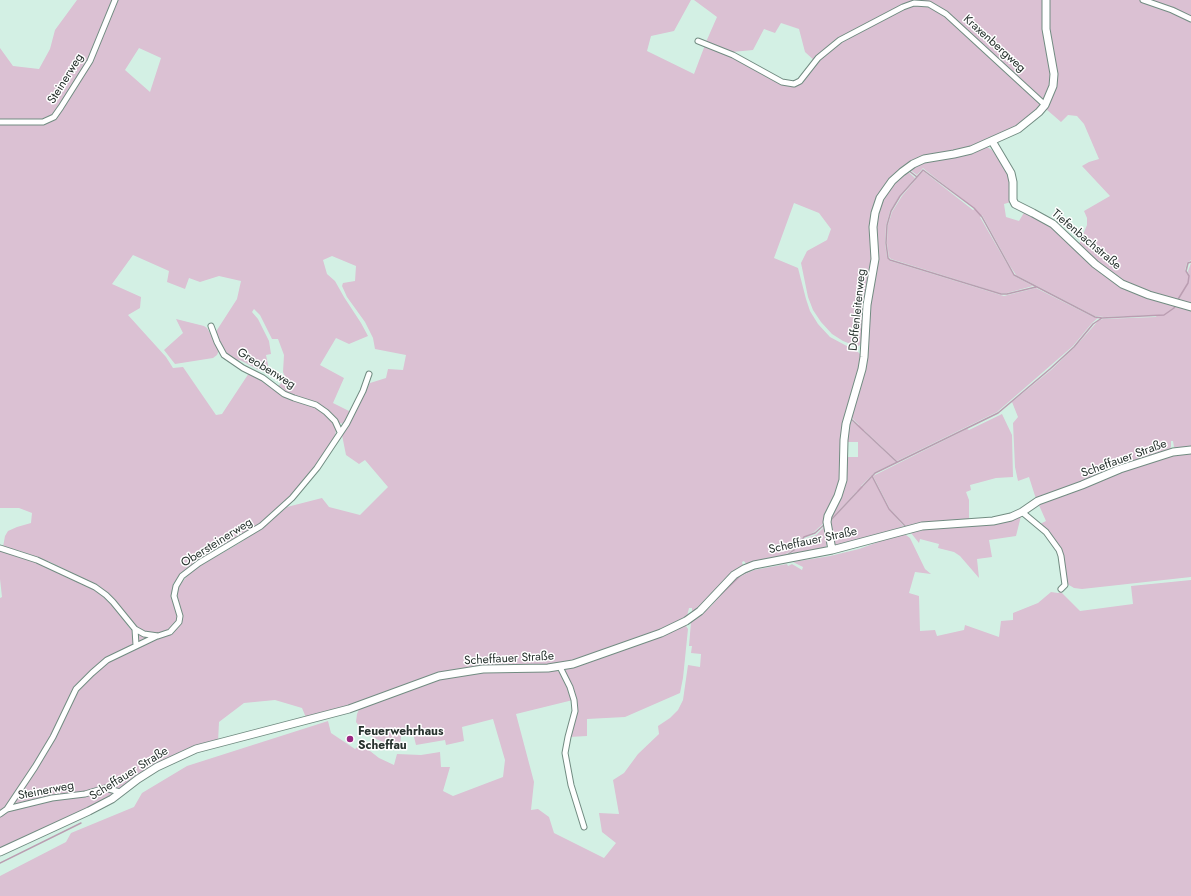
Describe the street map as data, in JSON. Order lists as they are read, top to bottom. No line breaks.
{"streets":{"street":["Kraxenbergweg","Steinerweg","Tiefenbachstraße","Doffenleitenweg","Greobenweg","Scheffauer Straße","Obersteinerweg"]},"crossings":[["Steinerweg","Scheffauer Straße"],["Tiefenbachstraße","Doffenleitenweg"],["Doffenleitenweg","Scheffauer Straße"],["Greobenweg","Obersteinerweg"]],"places":["Feuerwehrhaus Scheffau"]}
